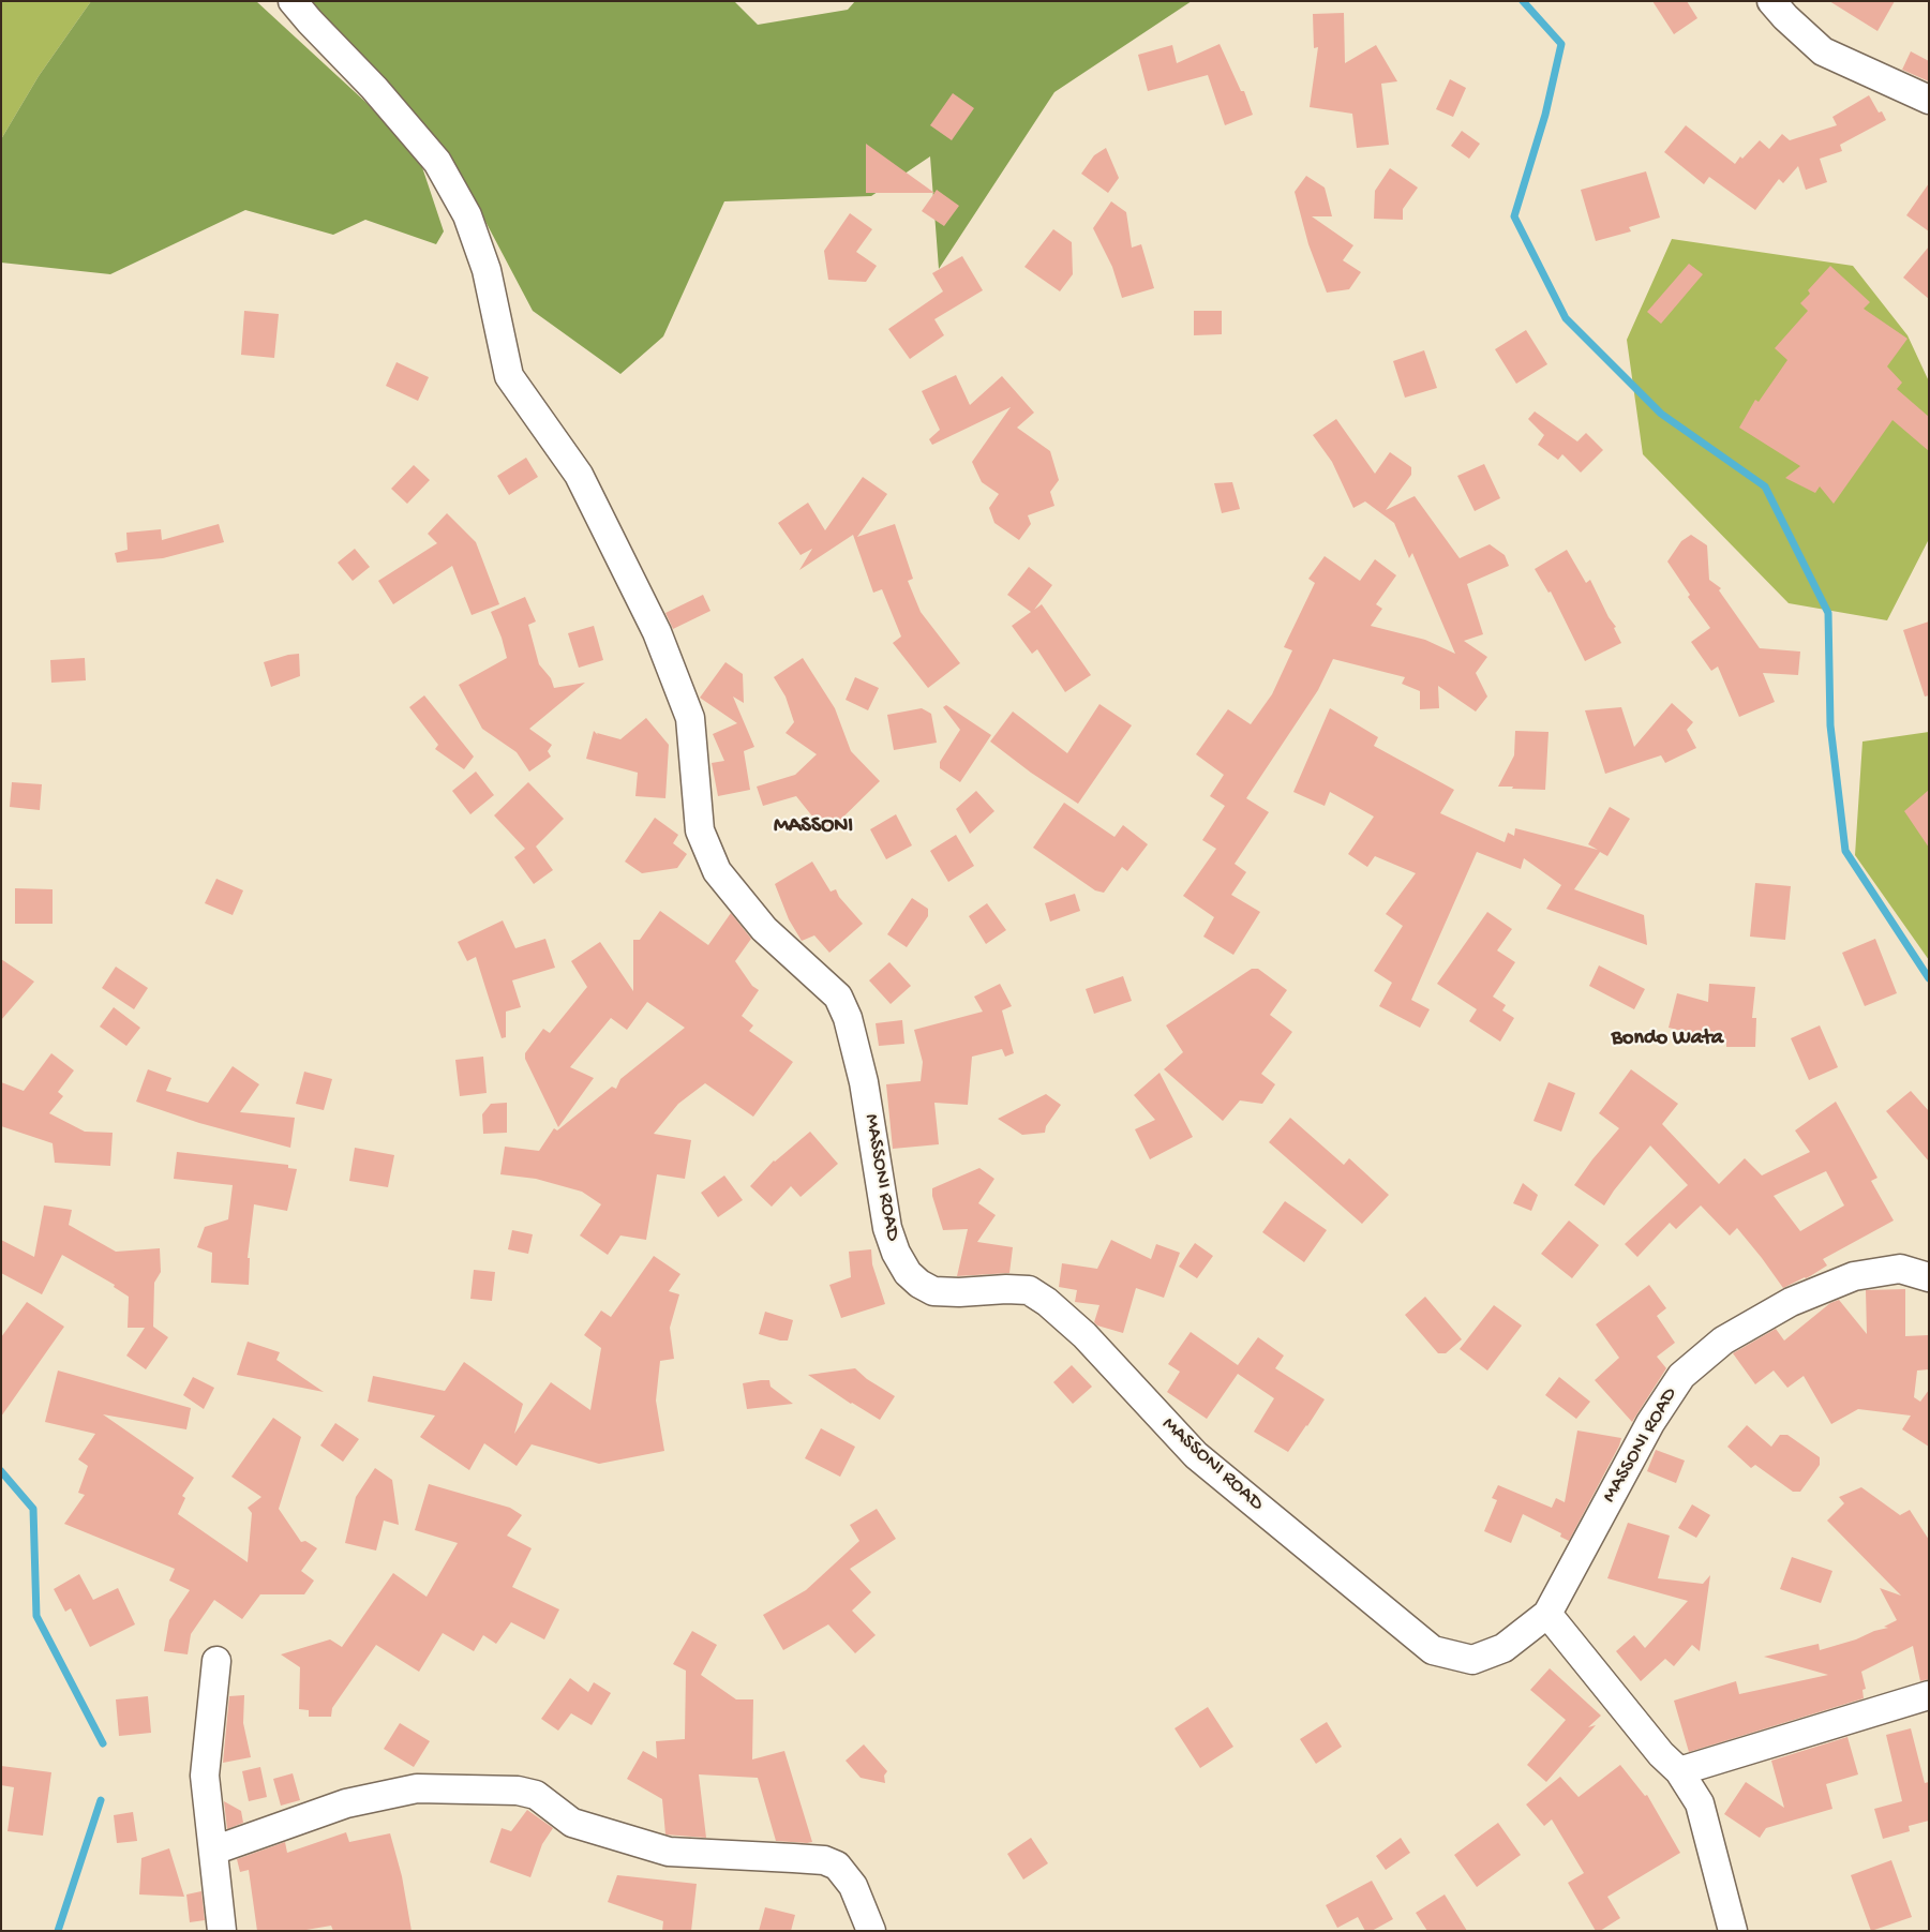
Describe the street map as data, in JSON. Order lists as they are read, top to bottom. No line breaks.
{"streets":{"street":["MASSONI ROAD"]},"districts":["MASSONI","Bondo Wata"]}
